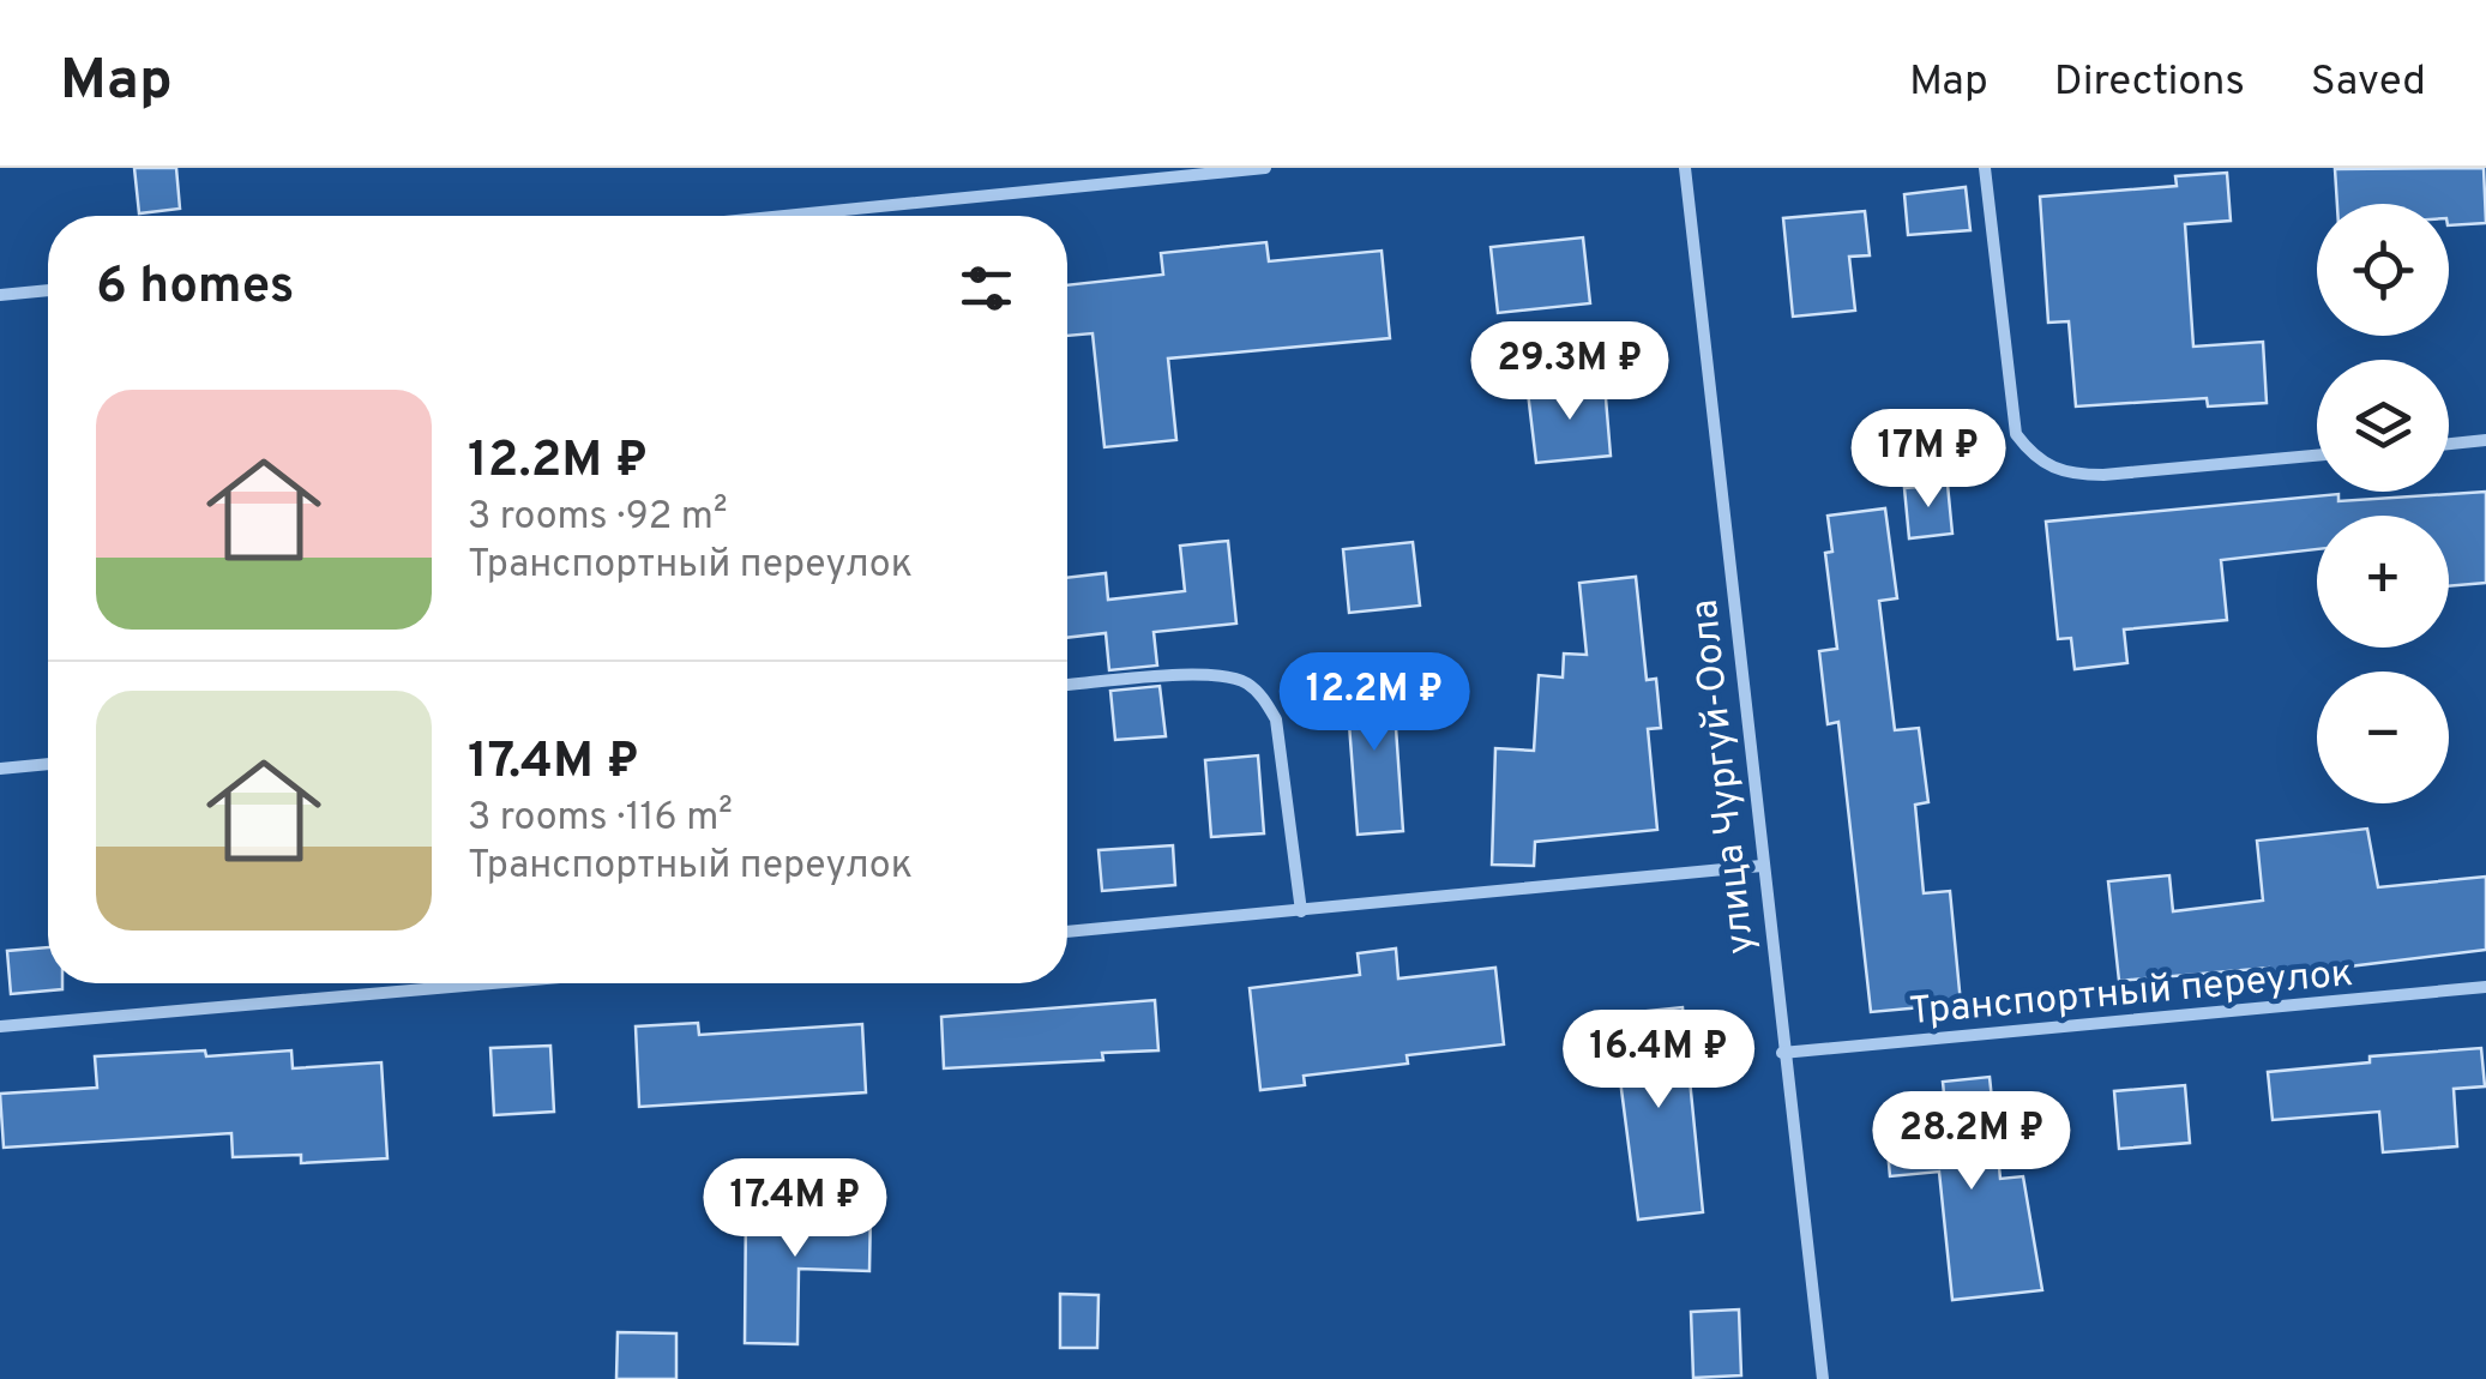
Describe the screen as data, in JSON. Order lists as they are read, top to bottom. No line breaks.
{"streets":{"street":["улица Чургуй-Оола","Транспортный переулок"]},"crossings":[["улица Чургуй-Оола","Транспортный переулок"]],"page":{"header":"Map","nav":["Map","Directions","Saved"],"map_buttons":["+","−"],"heading":"6 homes","price":["29.3M ₽","17M ₽","12.2M ₽","16.4M ₽","28.2M ₽","17.4M ₽"],"list":[{"name":"12.2M ₽","note":"3 rooms · 92 m² · Транспортный переулок"},{"name":"17.4M ₽","note":"3 rooms · 116 m² · Транспортный переулок"}]}}
